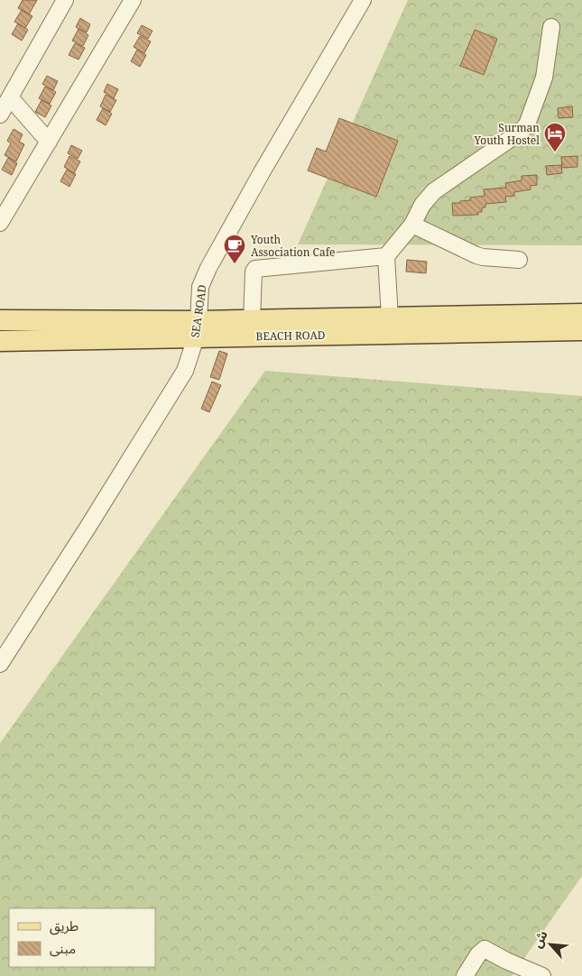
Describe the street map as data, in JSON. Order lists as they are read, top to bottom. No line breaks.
{"streets":{"main road":["BEACH ROAD"],"street":["SEA ROAD"]},"crossings":[["SEA ROAD","BEACH ROAD"]],"places":{"hotel":["Surman Youth Hostel"],"cafe":["Youth Association Cafe"]},"legend":["طريق","مبنى"],"north":"top left"}
